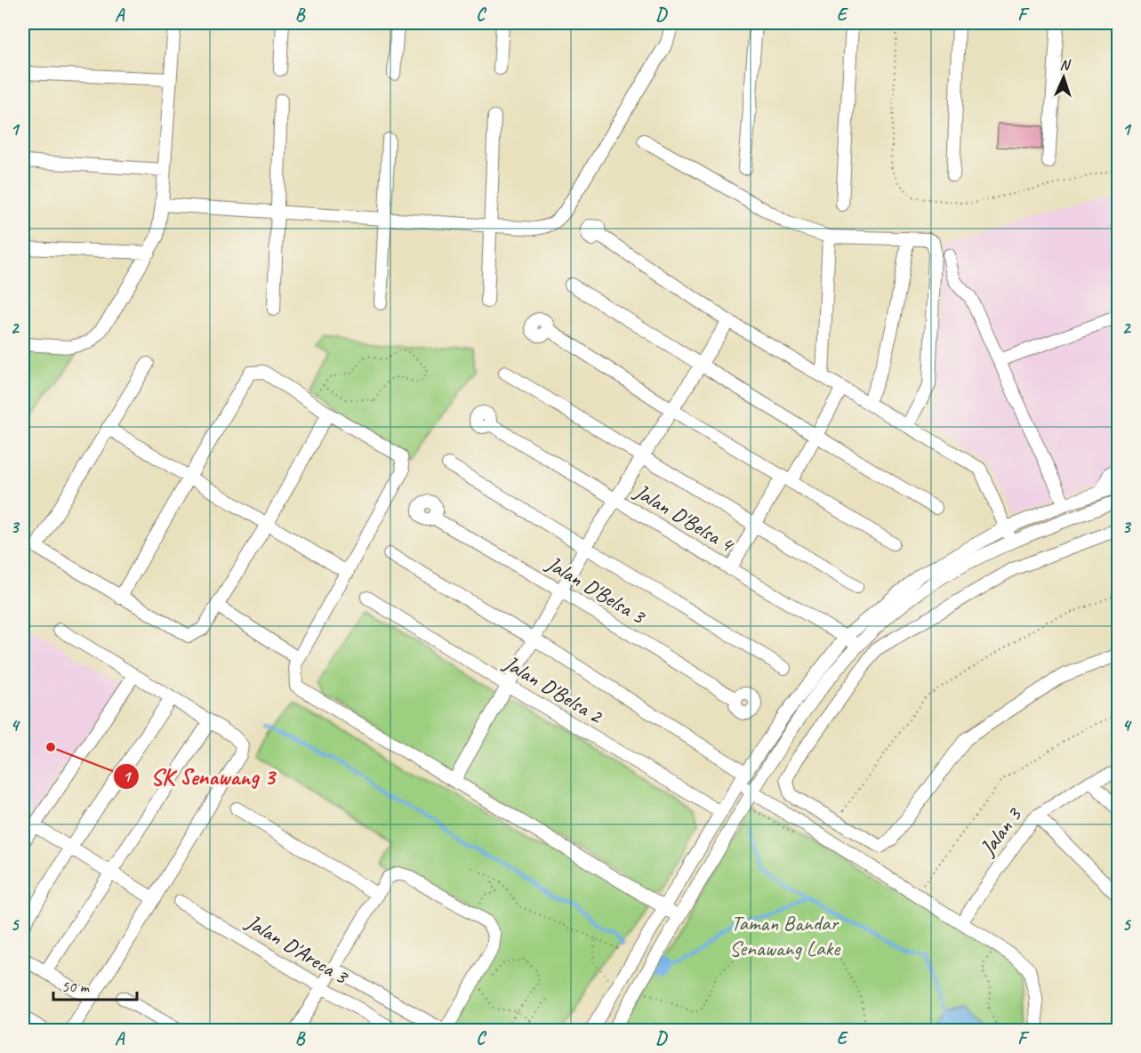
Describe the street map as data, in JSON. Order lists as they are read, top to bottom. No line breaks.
{"streets":{"street":["Jalan D'Belsa 4","Jalan D'Belsa 3","Jalan D'Belsa 2","Jalan 3","Jalan D'Areca 3"]},"parks":["Taman Bandar Senawang Lake"],"places":["SK Senawang 3"],"scale_bar":"50 m","north":"top","grid":{"columns":["A","B","C","D","E","F"],"rows":["1","2","3","4","5"]}}
